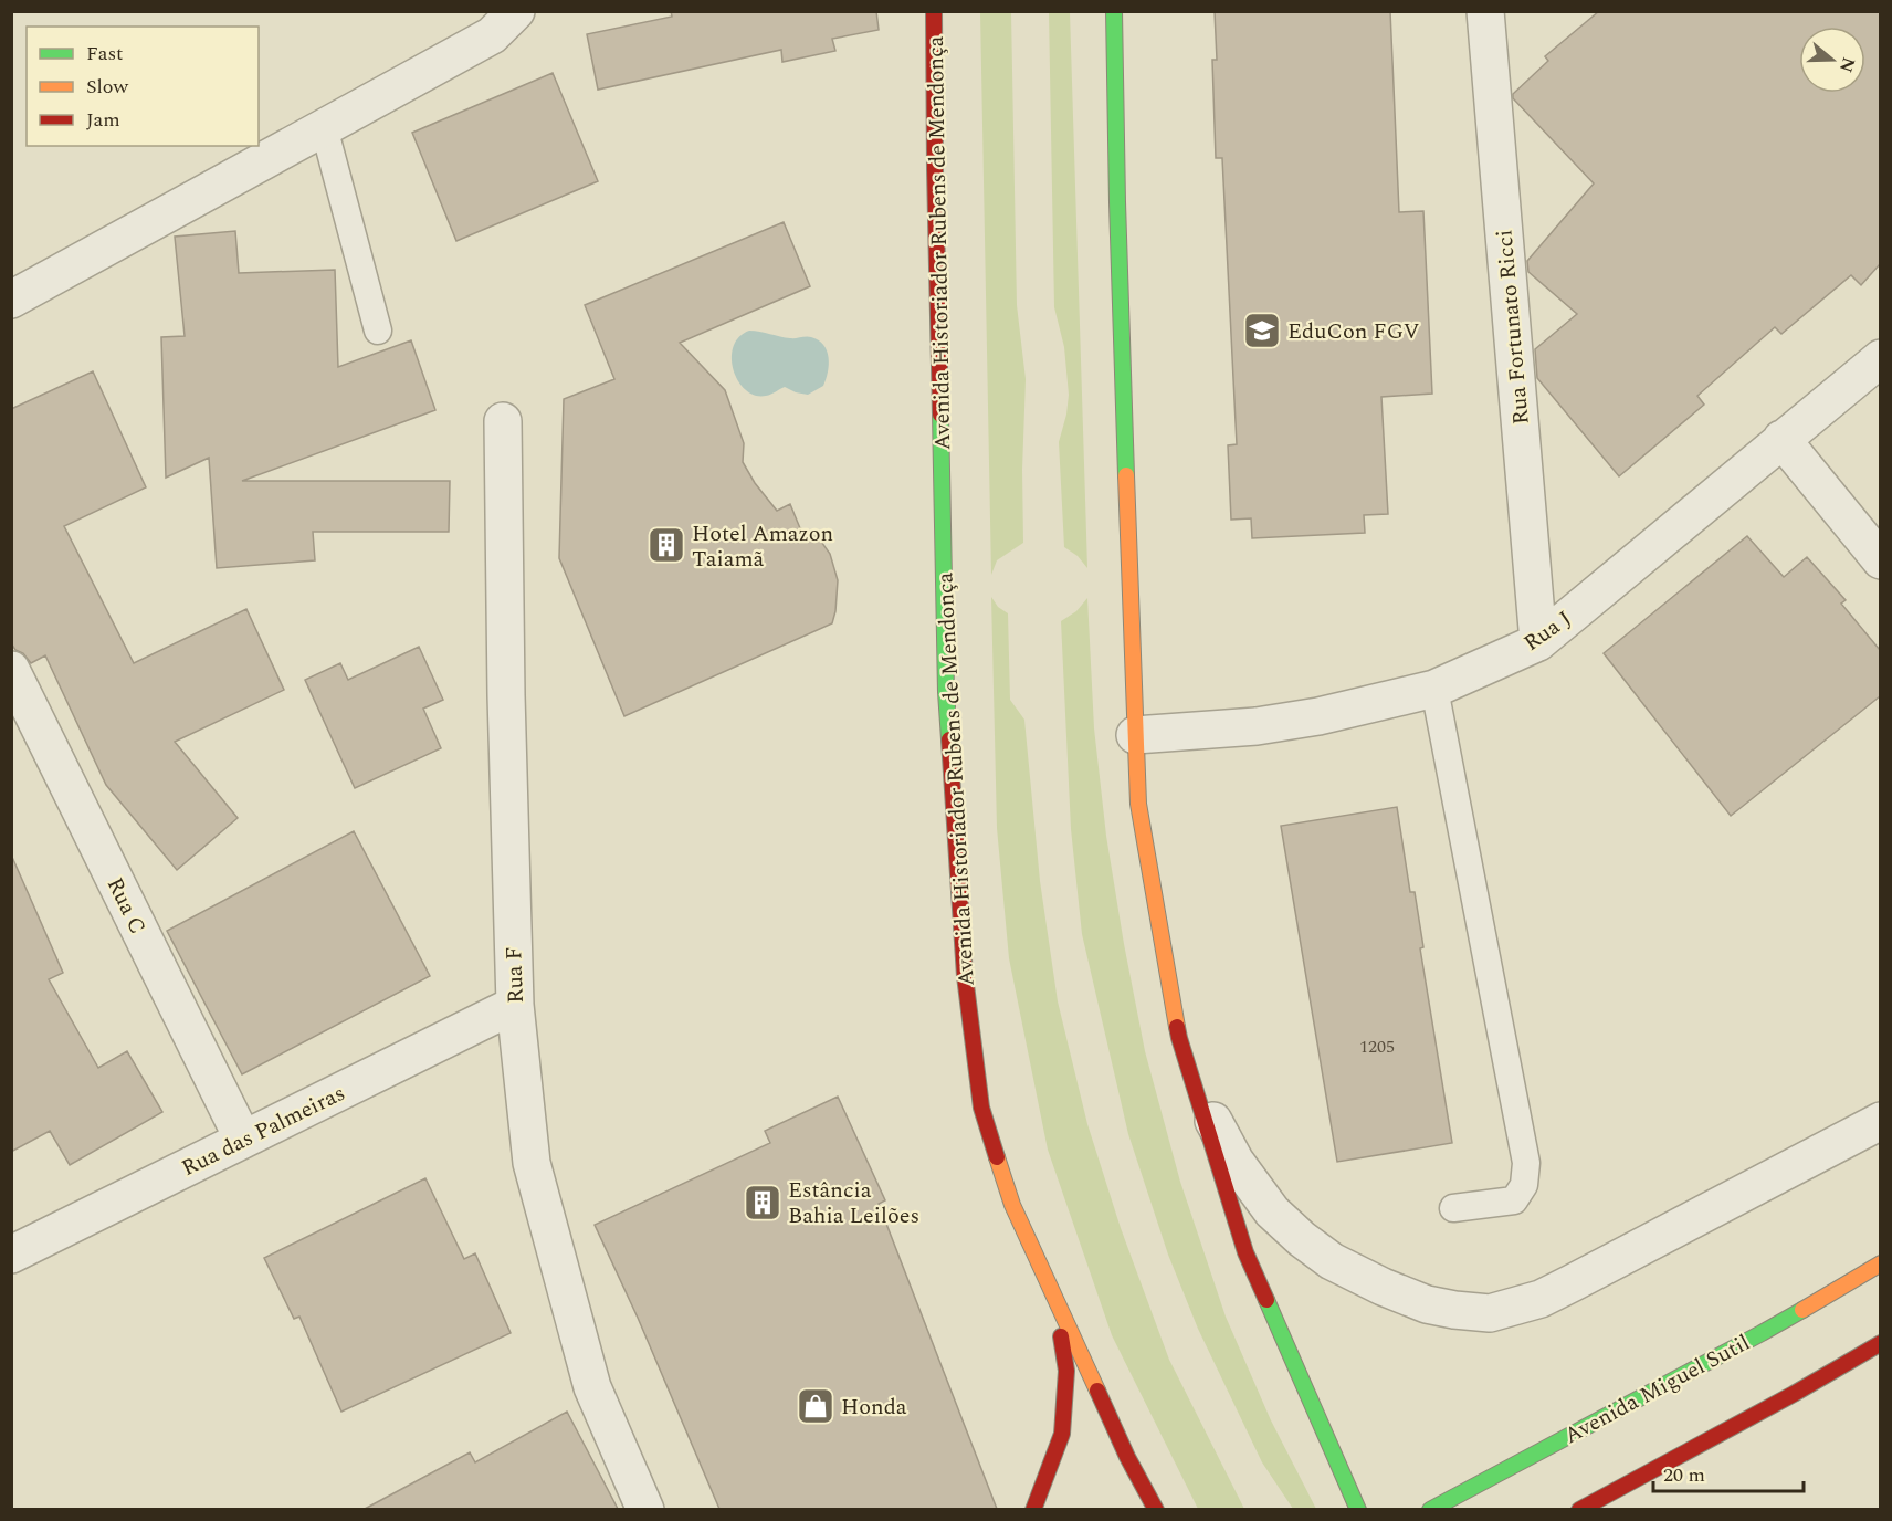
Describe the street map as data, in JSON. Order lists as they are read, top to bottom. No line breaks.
{"streets":{"main road":["Avenida Historiador Rubens de Mendonça","Avenida Miguel Sutil"],"street":["Rua Fortunato Ricci","Rua J","Rua C","Rua F","Rua das Palmeiras"]},"crossings":[["Rua Fortunato Ricci","Rua J"],["Rua C","Rua das Palmeiras"],["Rua F","Rua das Palmeiras"]],"places":{"school or university":["EduCon FGV"],"building":["Hotel Amazon Taiamã","Estância Bahia Leilões"],"shop":["Honda"]},"house_numbers":["1205"],"legend":["Fast","Slow","Jam"],"scale_bar":"20 m","north":"right"}
